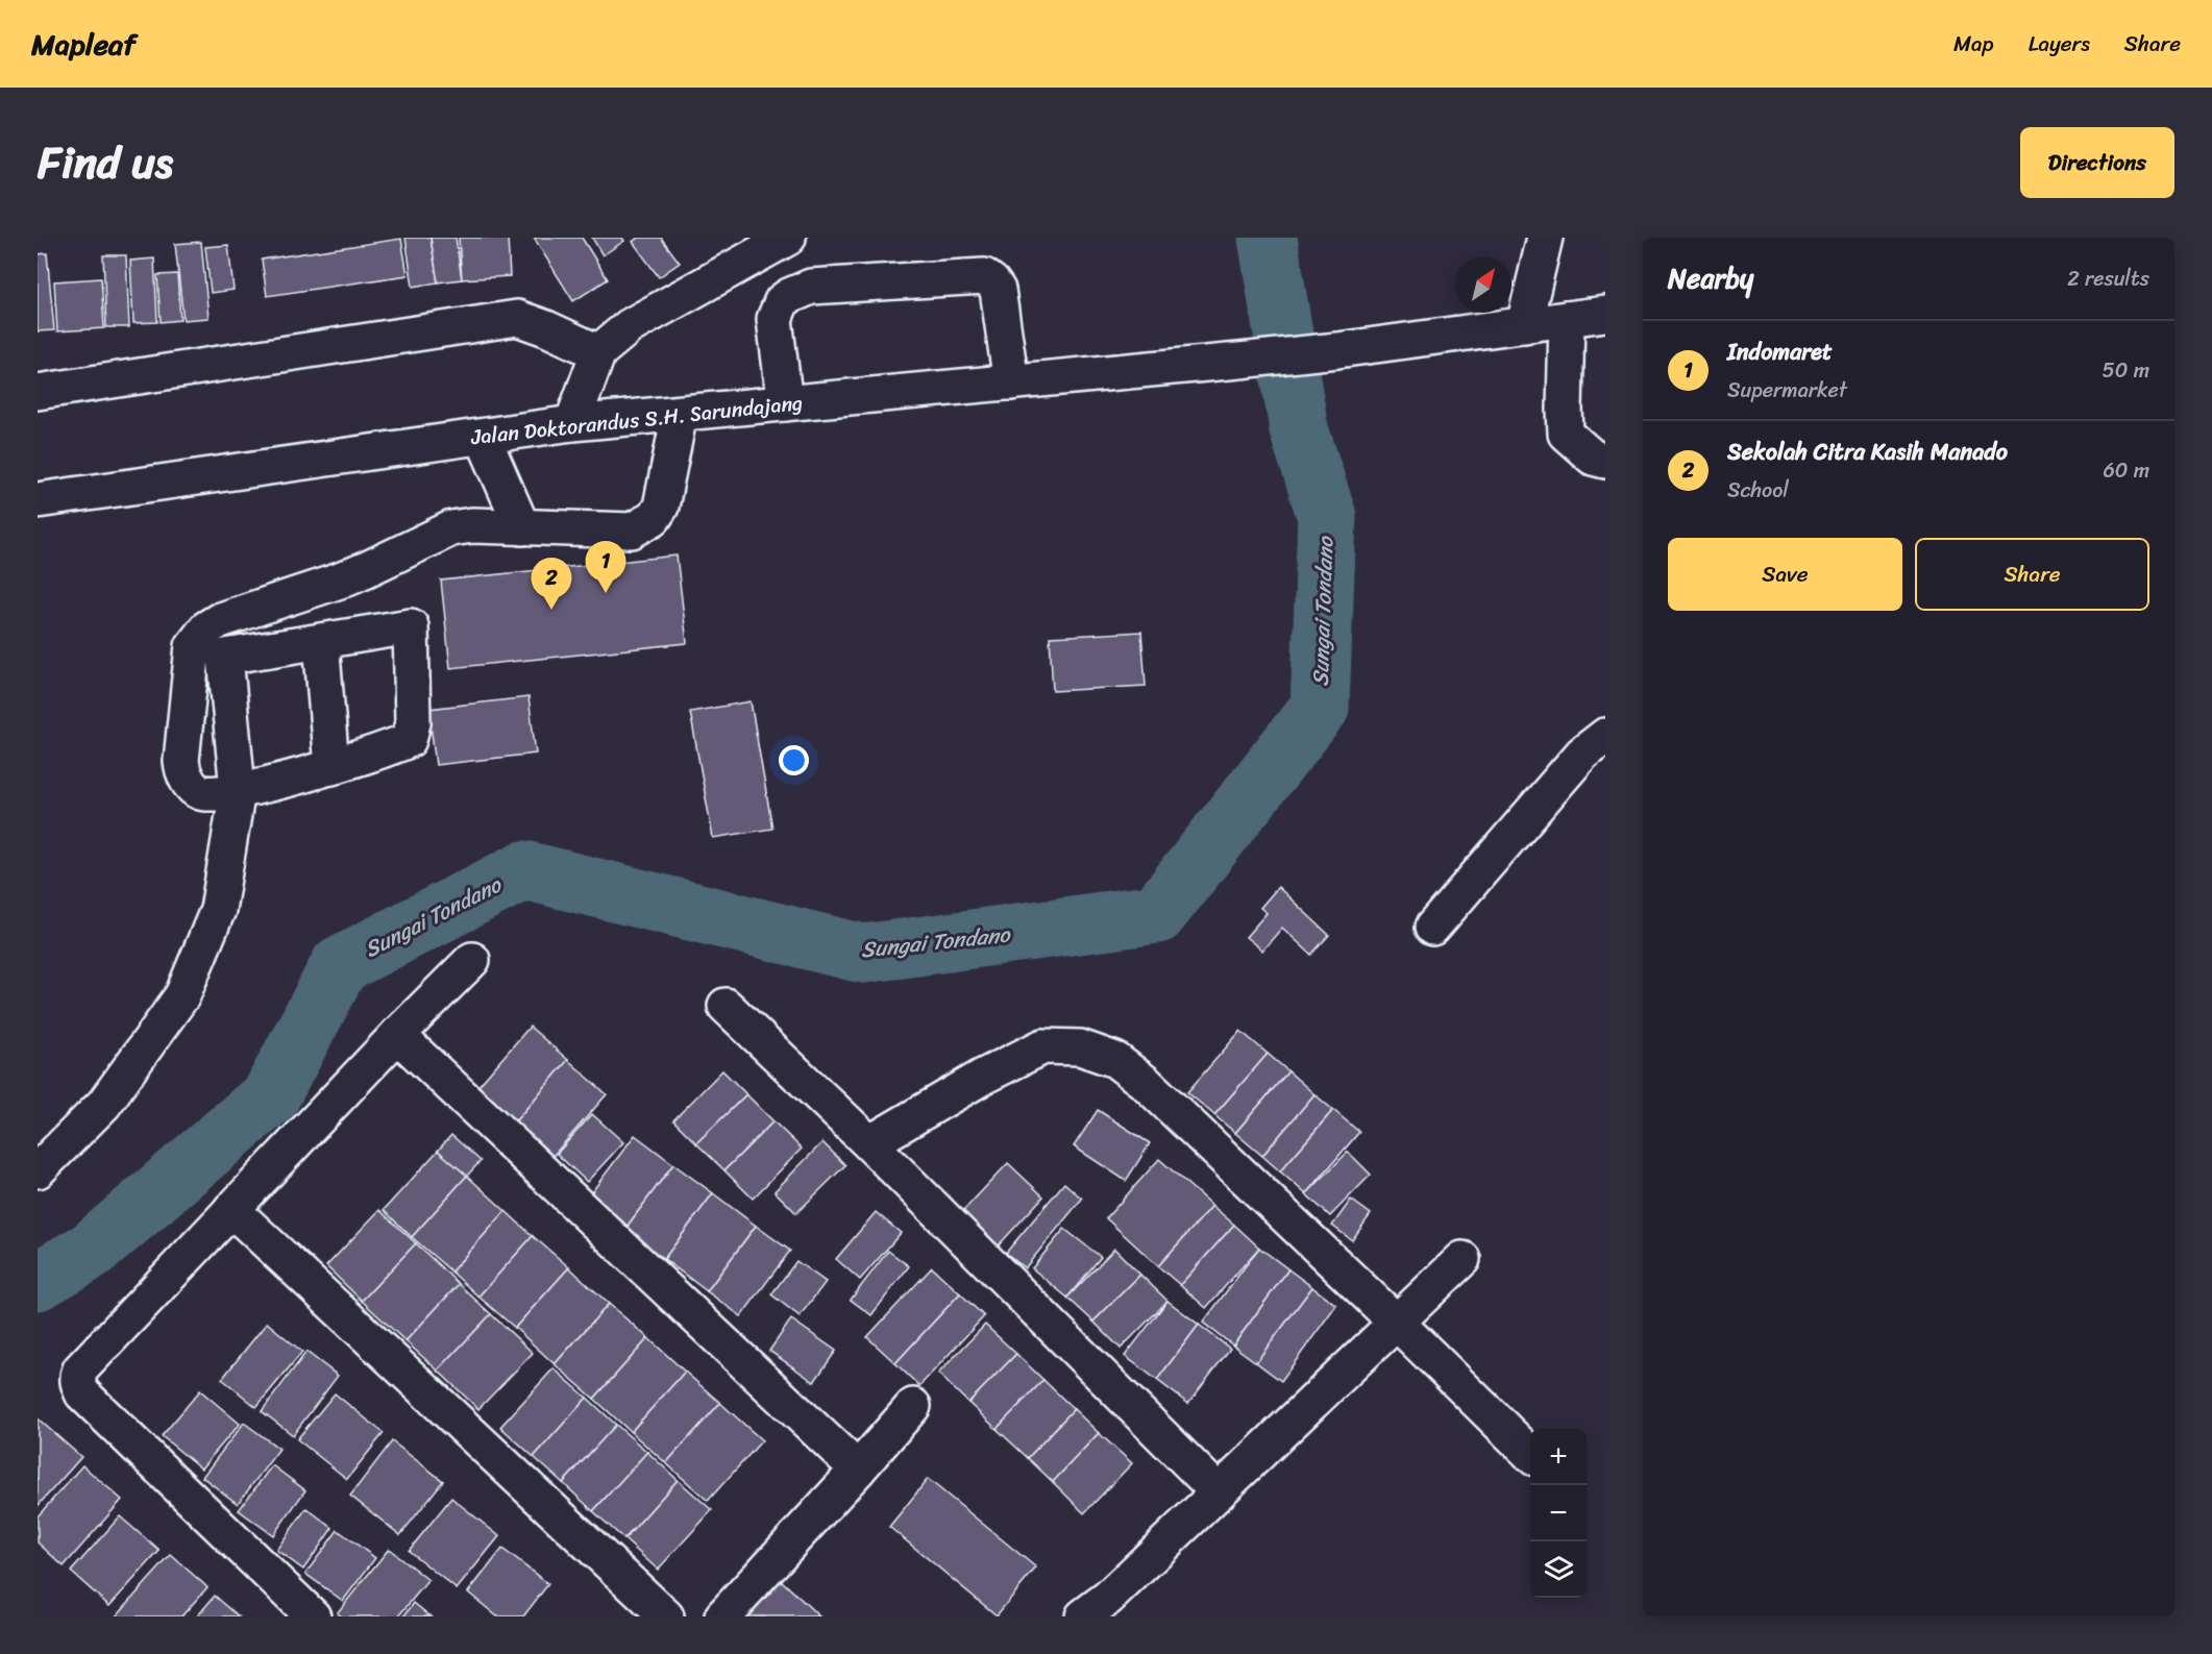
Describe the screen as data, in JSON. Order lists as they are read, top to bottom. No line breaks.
{"streets":{"main road":["Jalan Doktorandus S.H. Sarundajang"]},"water":["Sungai Tondano"],"north":"top right","page":{"header":"Mapleaf","nav":["Map","Layers","Share"],"title":"Find us","buttons":["Directions",["Save","Share"]],"heading":["Nearby","2 results"],"list":[{"mark":"1","name":"Indomaret","note":"Supermarket","value":"50 m"},{"mark":"2","name":"Sekolah Citra Kasih Manado","note":"School","value":"60 m"}],"pins":["1","2"],"map_buttons":["+","−"]}}
